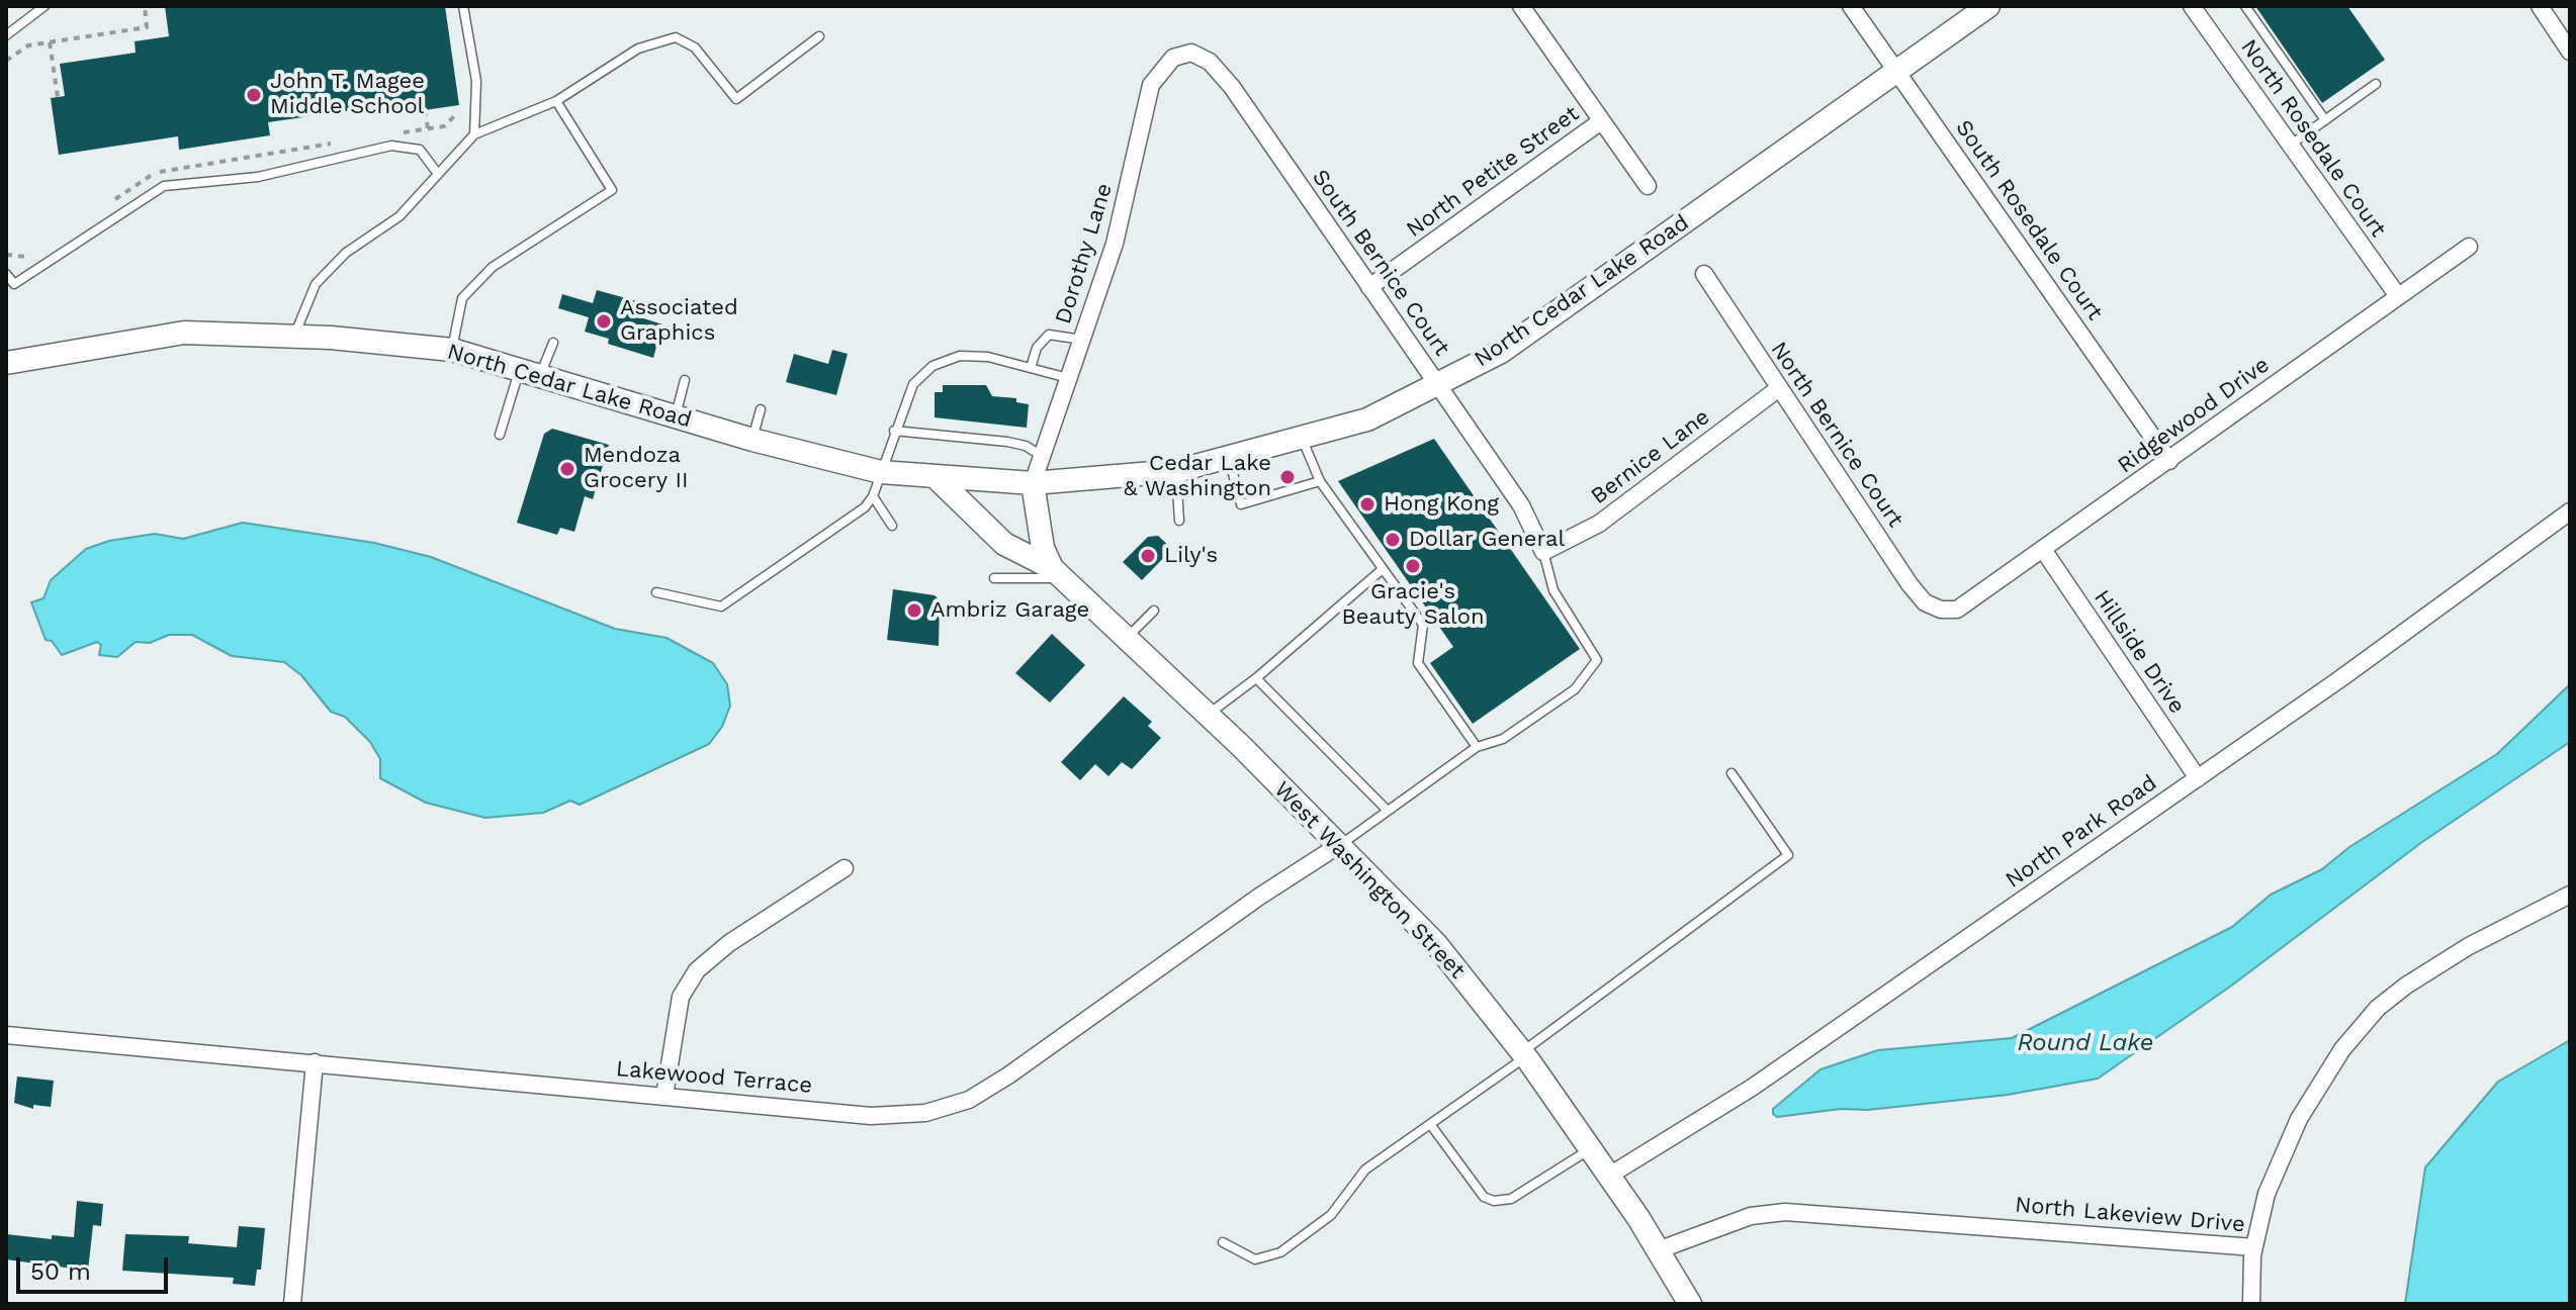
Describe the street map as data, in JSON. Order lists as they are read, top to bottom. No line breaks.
{"streets":{"main road":["North Cedar Lake Road","West Washington Street"],"street":["North Rosedale Court","North Petite Street","South Rosedale Court","Dorothy Lane","South Bernice Court","Ridgewood Drive","North Bernice Court","Bernice Lane","Hillside Drive","North Park Road","Lakewood Terrace","North Lakeview Drive"]},"crossings":[["North Rosedale Court","Ridgewood Drive"],["North Petite Street","South Bernice Court"],["South Rosedale Court","North Cedar Lake Road"],["South Rosedale Court","Ridgewood Drive"],["Dorothy Lane","South Bernice Court"],["Dorothy Lane","North Cedar Lake Road"],["Dorothy Lane","West Washington Street"],["South Bernice Court","North Cedar Lake Road"],["South Bernice Court","Bernice Lane"],["North Cedar Lake Road","West Washington Street"],["Ridgewood Drive","North Bernice Court"],["Ridgewood Drive","Hillside Drive"],["North Bernice Court","Bernice Lane"],["Hillside Drive","North Park Road"],["North Park Road","West Washington Street"],["West Washington Street","Lakewood Terrace"],["West Washington Street","North Lakeview Drive"]],"water":["Round Lake"],"places":["John T. Magee Middle School","Associated Graphics","Mendoza Grocery II","Cedar Lake & Washington","Hong Kong","Dollar General","Lily's","Gracie's Beauty Salon","Ambriz Garage"],"scale_bar":"50 m"}
